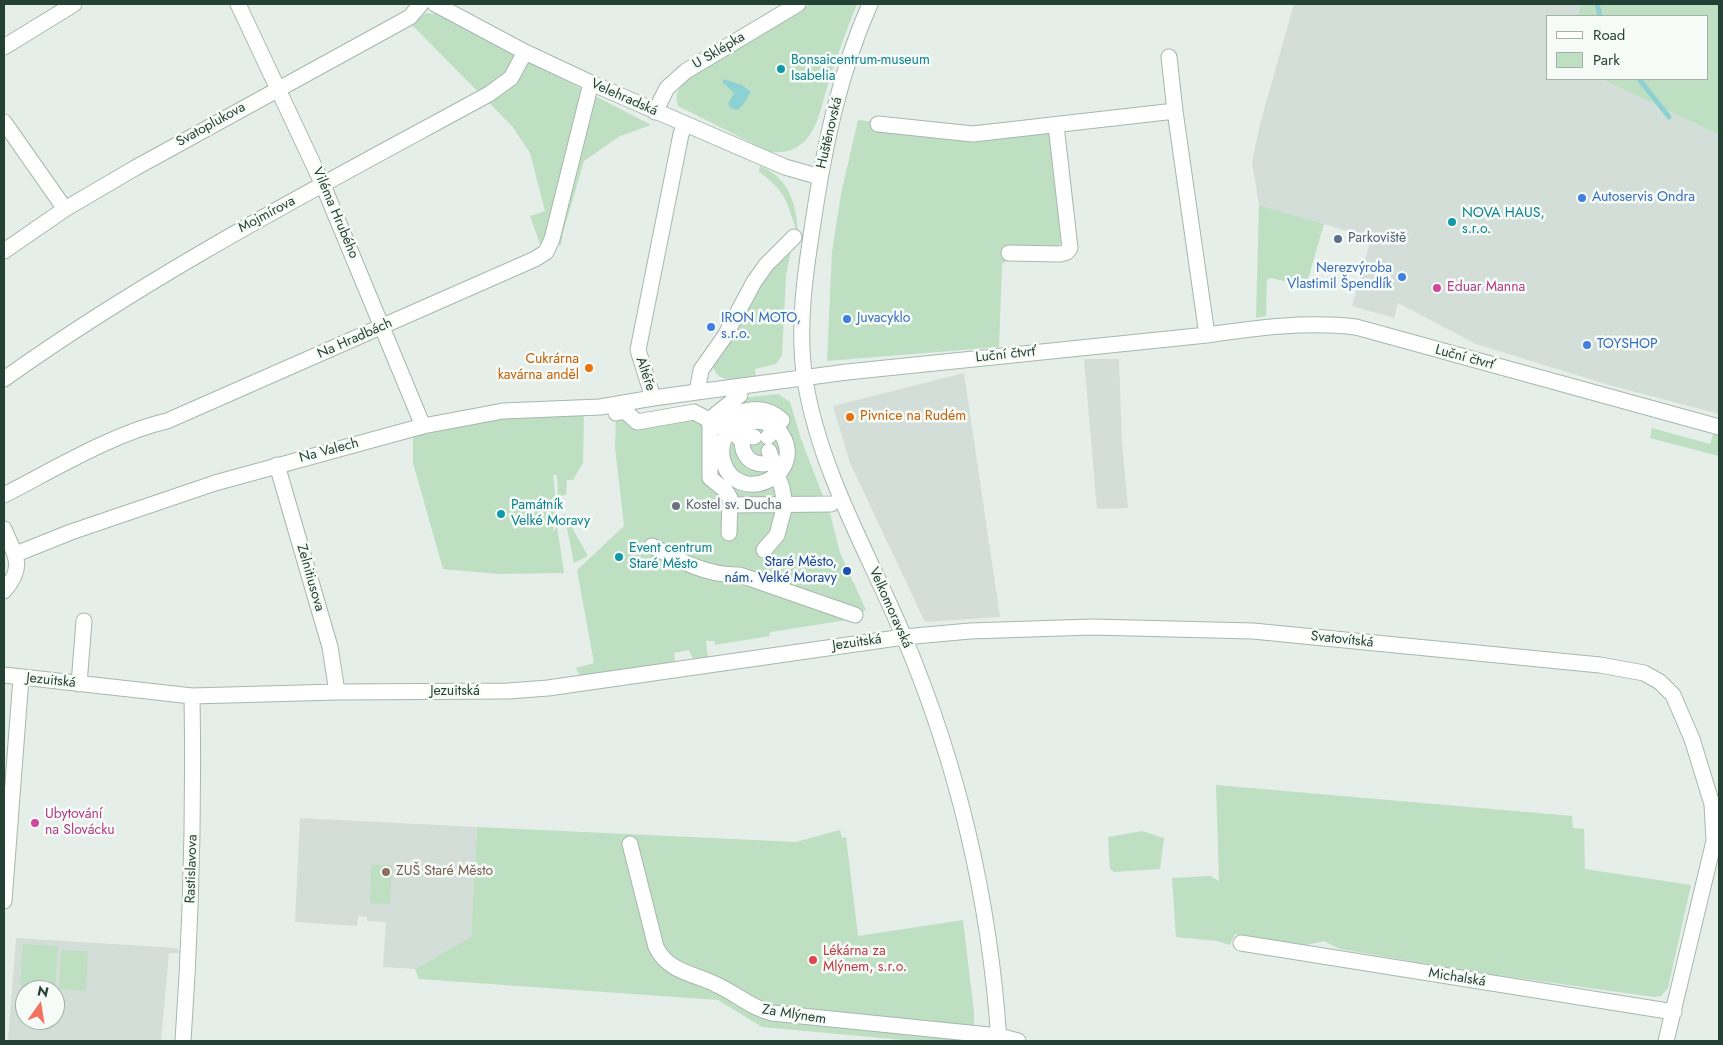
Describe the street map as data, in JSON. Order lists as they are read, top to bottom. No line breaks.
{"streets":{"street":["U Sklépka","Velehradská","Svatoplukova","Huštěnovská","Viléma Hrubého","Mojmírova","Na Hradbách","Luční čtvrť","Altéře","Na Valech","Zelnitiusova","Velkomoravská","Svatovítská","Jezuitská","Rastislavova","Michalská","Za Mlýnem"]},"crossings":[["U Sklépka","Velehradská"],["Velehradská","Huštěnovská"],["Velehradská","Mojmírova"],["Velehradská","Na Hradbách"],["Velehradská","Altéře"],["Velehradská","Velkomoravská"],["Svatoplukova","Viléma Hrubého"],["Huštěnovská","Velkomoravská"],["Viléma Hrubého","Mojmírova"],["Viléma Hrubého","Na Hradbách"],["Viléma Hrubého","Na Valech"],["Luční čtvrť","Altéře"],["Luční čtvrť","Velkomoravská"],["Altéře","Na Valech"],["Na Valech","Zelnitiusova"],["Zelnitiusova","Jezuitská"],["Velkomoravská","Svatovítská"],["Velkomoravská","Jezuitská"],["Velkomoravská","Za Mlýnem"],["Svatovítská","Jezuitská"],["Jezuitská","Rastislavova"]],"places":["Bonsaicentrum-museum Isabelia","Autoservis Ondra","NOVA HAUS, s.r.o.","Parkoviště","Nerezvýroba Vlastimil Špendlík","Eduar Manna","Juvacyklo","IRON MOTO, s.r.o.","TOYSHOP","Cukrárna kavárna anděl","Pivnice na Rudém","Kostel sv. Ducha","Památník Velké Moravy","Event centrum Staré Město","Staré Město, nám. Velké Moravy","Ubytování na Slovácku","ZUŠ Staré Město","Lékárna za Mlýnem, s.r.o."],"legend":["Road","Park"],"north":"top"}
